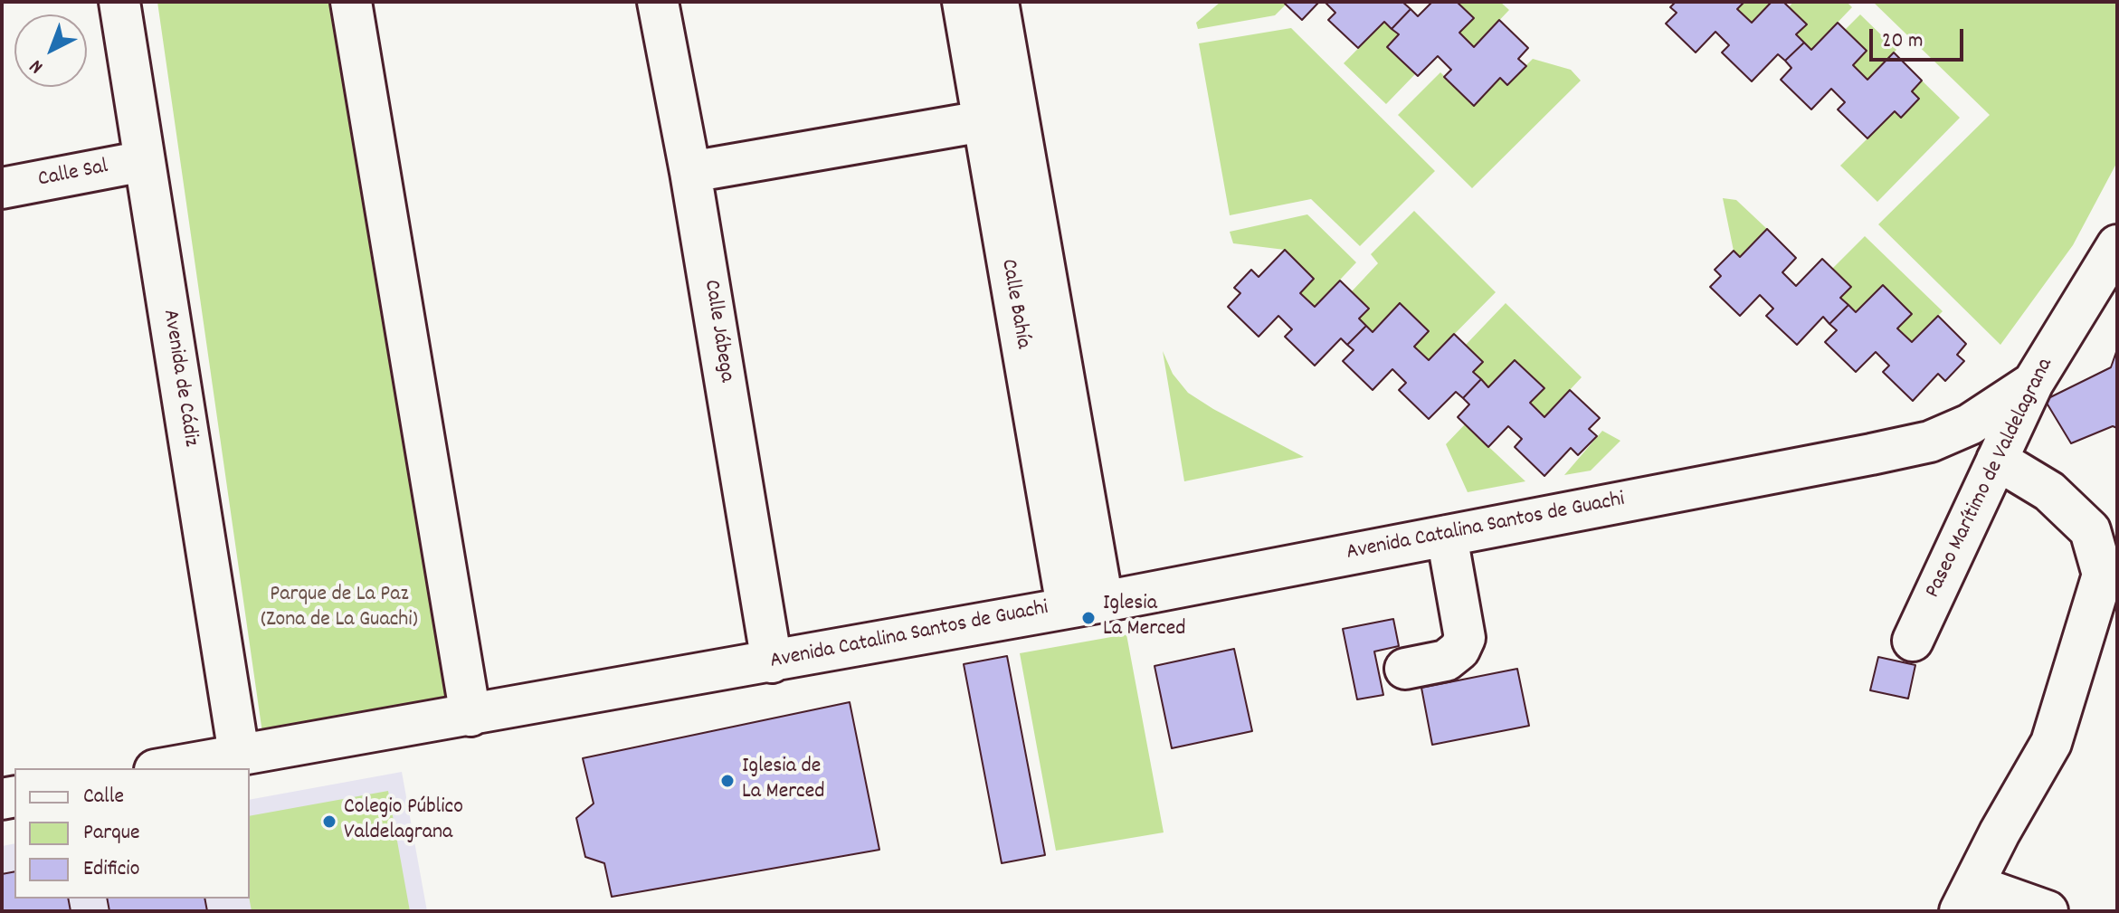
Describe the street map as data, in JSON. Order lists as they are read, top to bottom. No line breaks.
{"streets":{"street":["Calle Sal","Calle Bahía","Calle Jábega","Avenida de Cádiz","Paseo Marítimo de Valdelagrana","Avenida Catalina Santos de Guachi"]},"crossings":[["Calle Sal","Avenida de Cádiz"],["Calle Bahía","Avenida Catalina Santos de Guachi"],["Calle Jábega","Avenida Catalina Santos de Guachi"],["Avenida de Cádiz","Avenida Catalina Santos de Guachi"],["Paseo Marítimo de Valdelagrana","Avenida Catalina Santos de Guachi"]],"parks":["Parque de La Paz (Zona de La Guachi)"],"places":["Iglesia La Merced","Iglesia de La Merced","Colegio Público Valdelagrana"],"legend":["Calle","Parque","Edificio"],"scale_bar":"20 m","north":"bottom left"}
